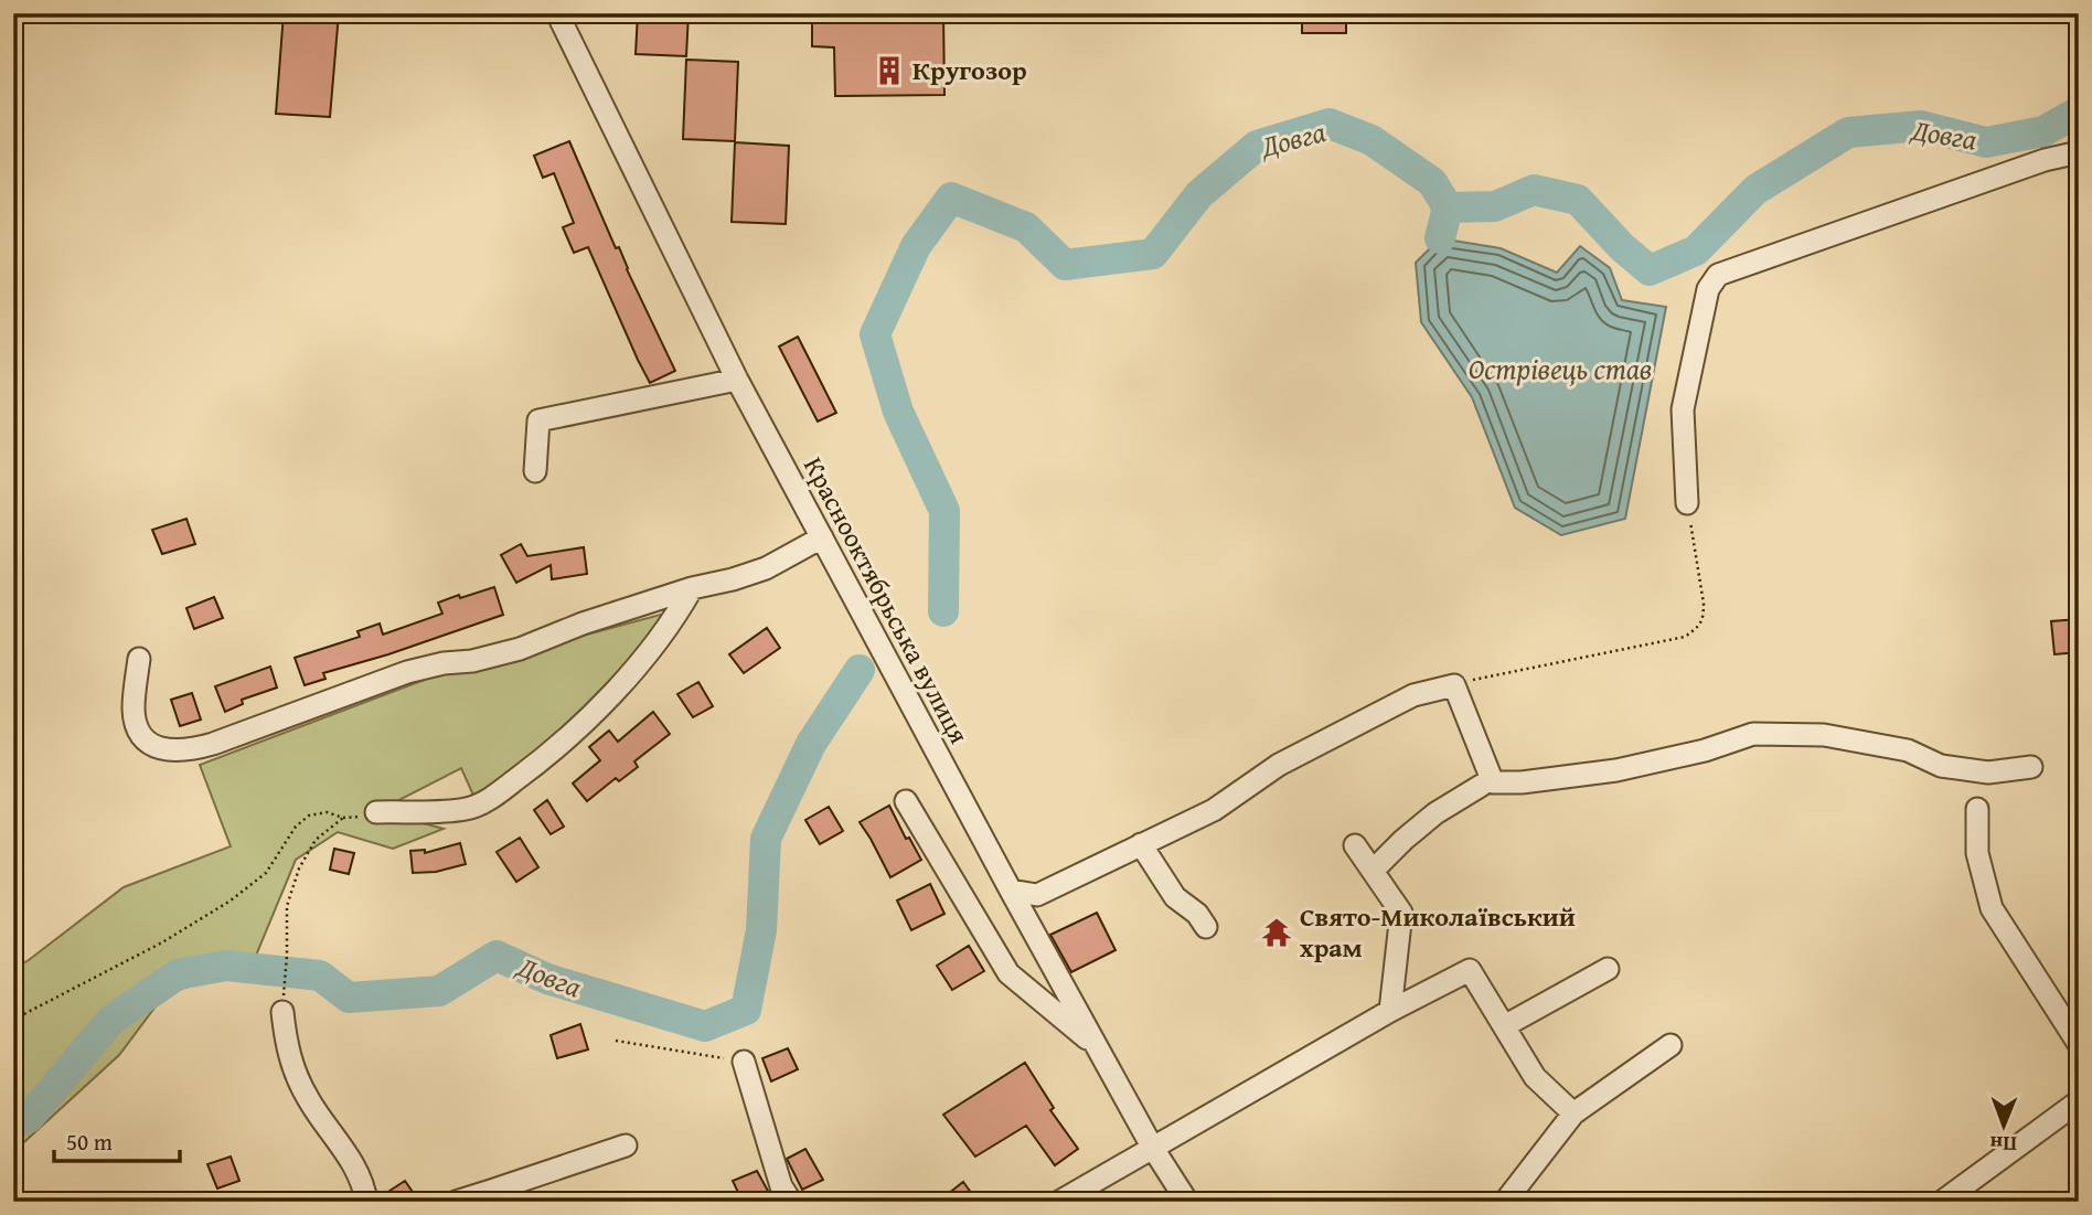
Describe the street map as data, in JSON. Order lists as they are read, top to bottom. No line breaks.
{"streets":{"street":["Краснооктябрьська вулиця"]},"water":["Довга","Острівець став"],"places":{"building":["Кругозор"],"temple":["Свято-Миколаївський храм"]},"scale_bar":"50 m","north":"bottom"}
